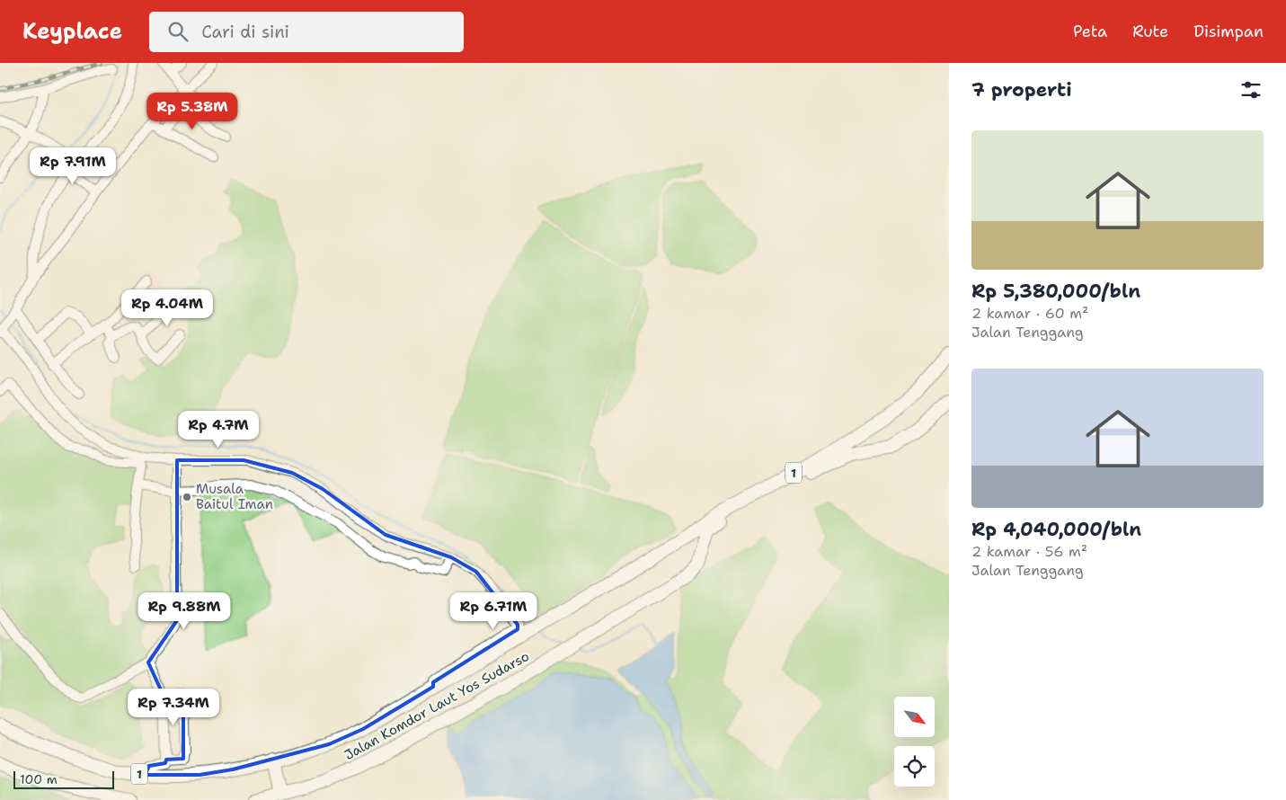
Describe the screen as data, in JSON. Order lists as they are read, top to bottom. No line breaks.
{"streets":{"highway":["1","Jalan Komdor Laut Yos Sudarso"]},"places":["Musala Baitul Iman"],"scale_bar":"100 m","north":"bottom right","page":{"header":"Keyplace","search":"Cari di sini","nav":["Peta","Rute","Disimpan"],"heading":"7 properti","price":["Rp 5.38M","Rp 7.91M","Rp 4.04M","Rp 4.7M","Rp 9.88M","Rp 6.71M","Rp 7.34M"],"list":[{"name":"Rp 5,380,000/bln","note":"2 kamar · 60 m² · Jalan Tenggang"},{"name":"Rp 4,040,000/bln","note":"2 kamar · 56 m² · Jalan Tenggang"}],"scale":"100 m"}}
